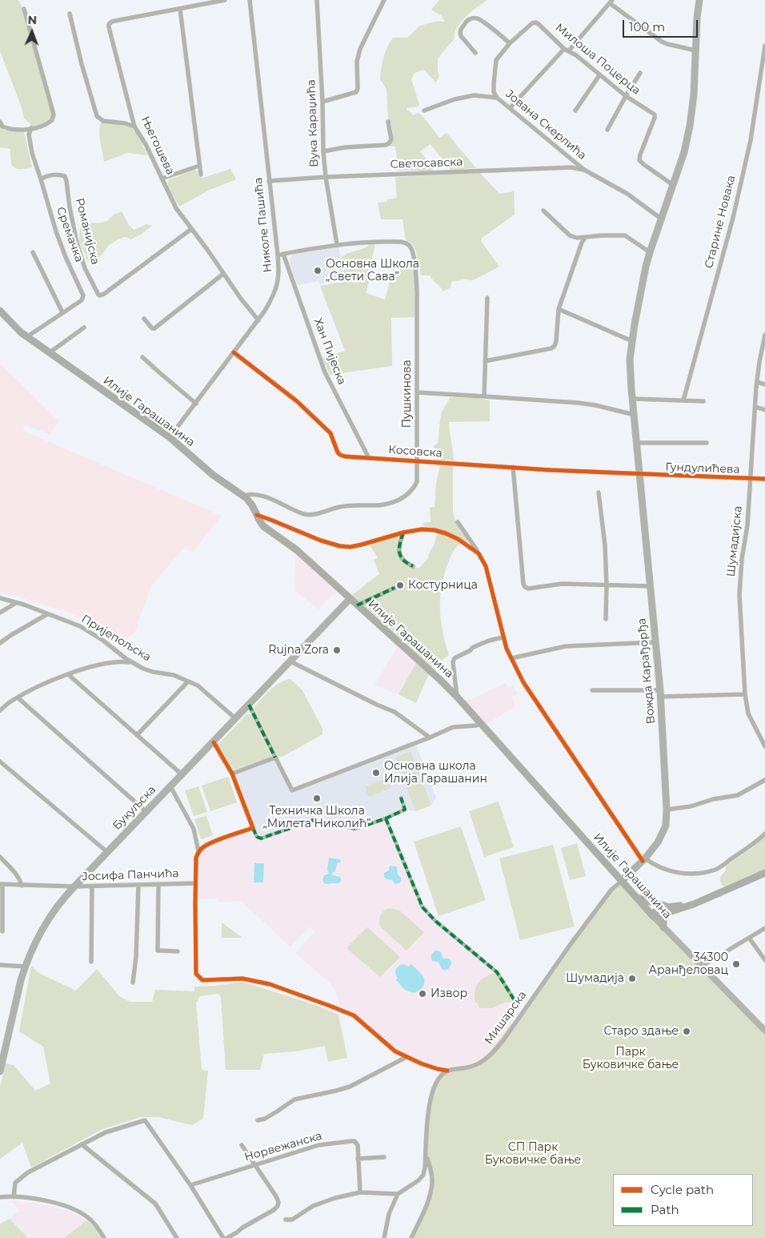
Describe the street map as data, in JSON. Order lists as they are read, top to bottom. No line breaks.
{"streets":{"main road":["Илије Гарашанина","Вожда Карађорђа","Букуљска"],"street":["Милоша Поцерца","Вука Караџића","Јована Скерлића","Његошева","Светосавска","Старине Новака","Николе Пашића","Романијска","Сремачка","Хан Пијеска","Пушкинова","Косовска","Гундулићева","Шумадијска","Пријепољска","Јосифа Панчића","Мишарска","Норвежанска"]},"crossings":[["Милоша Поцерца","Јована Скерлића"],["Милоша Поцерца","Вожда Карађорђа"],["Вука Караџића","Светосавска"],["Вука Караџића","Пушкинова"],["Јована Скерлића","Светосавска"],["Јована Скерлића","Вожда Карађорђа"],["Његошева","Николе Пашића"],["Његошева","Романијска"],["Светосавска","Николе Пашића"],["Николе Пашића","Илије Гарашанина"],["Николе Пашића","Косовска"],["Романијска","Сремачка"],["Сремачка","Илије Гарашанина"],["Хан Пијеска","Косовска"],["Пушкинова","Илије Гарашанина"],["Пушкинова","Косовска"],["Илије Гарашанина","Вожда Карађорђа"],["Илије Гарашанина","Букуљска"],["Илије Гарашанина","Мишарска"],["Косовска","Гундулићева"],["Косовска","Вожда Карађорђа"],["Гундулићева","Шумадијска"],["Гундулићева","Вожда Карађорђа"],["Пријепољска","Букуљска"],["Вожда Карађорђа","Мишарска"],["Букуљска","Јосифа Панчића"]],"parks":["Парк Буковичке бање","СП Парк Буковичке бање"],"places":["Основна Школа „Свети Сава”","Костурница","Rujna Zora","Основна школа Илија Гарашанин","Техничка Школа „Милета Николић”","34300 Аранђеловац","Шумадија","Извор","Старо здање"],"legend":["Cycle path","Path"],"scale_bar":"100 m","north":"top"}
